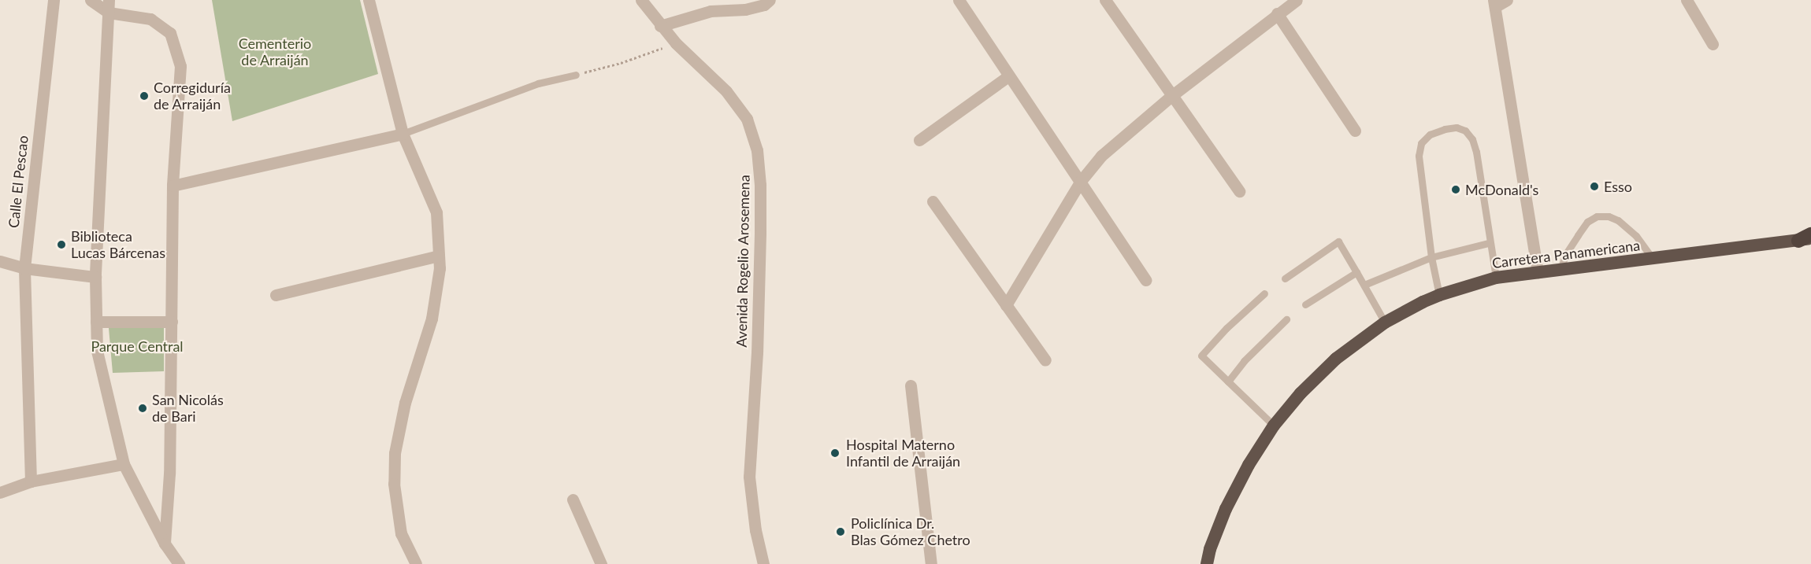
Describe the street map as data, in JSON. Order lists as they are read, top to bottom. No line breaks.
{"streets":{"highway":["Carretera Panamericana"],"street":["Calle El Pescao","Avenida Rogelio Arosemena"]},"parks":["Cementerio de Arraiján","Parque Central"],"places":["Corregiduría de Arraiján","Esso","McDonald's","Biblioteca Lucas Bárcenas","San Nicolás de Bari","Hospital Materno Infantil de Arraiján","Policlínica Dr. Blas Gómez Chetro"]}
